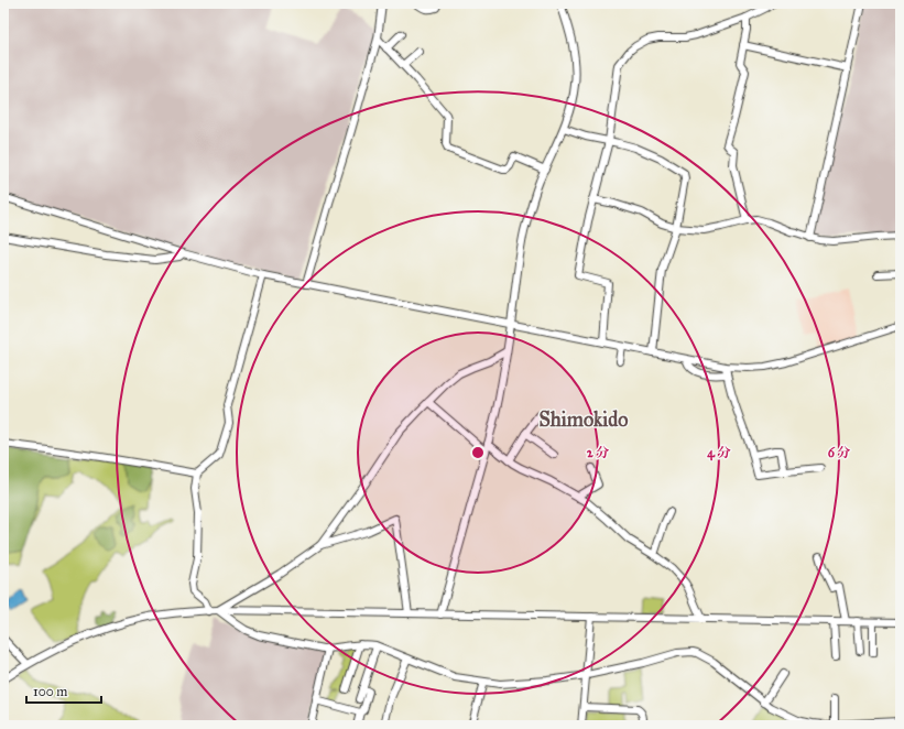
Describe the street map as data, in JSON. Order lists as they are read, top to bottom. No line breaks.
{"districts":["Shimokido"],"scale_bar":"100 m","rings":["2 分","4 分","6 分"]}
